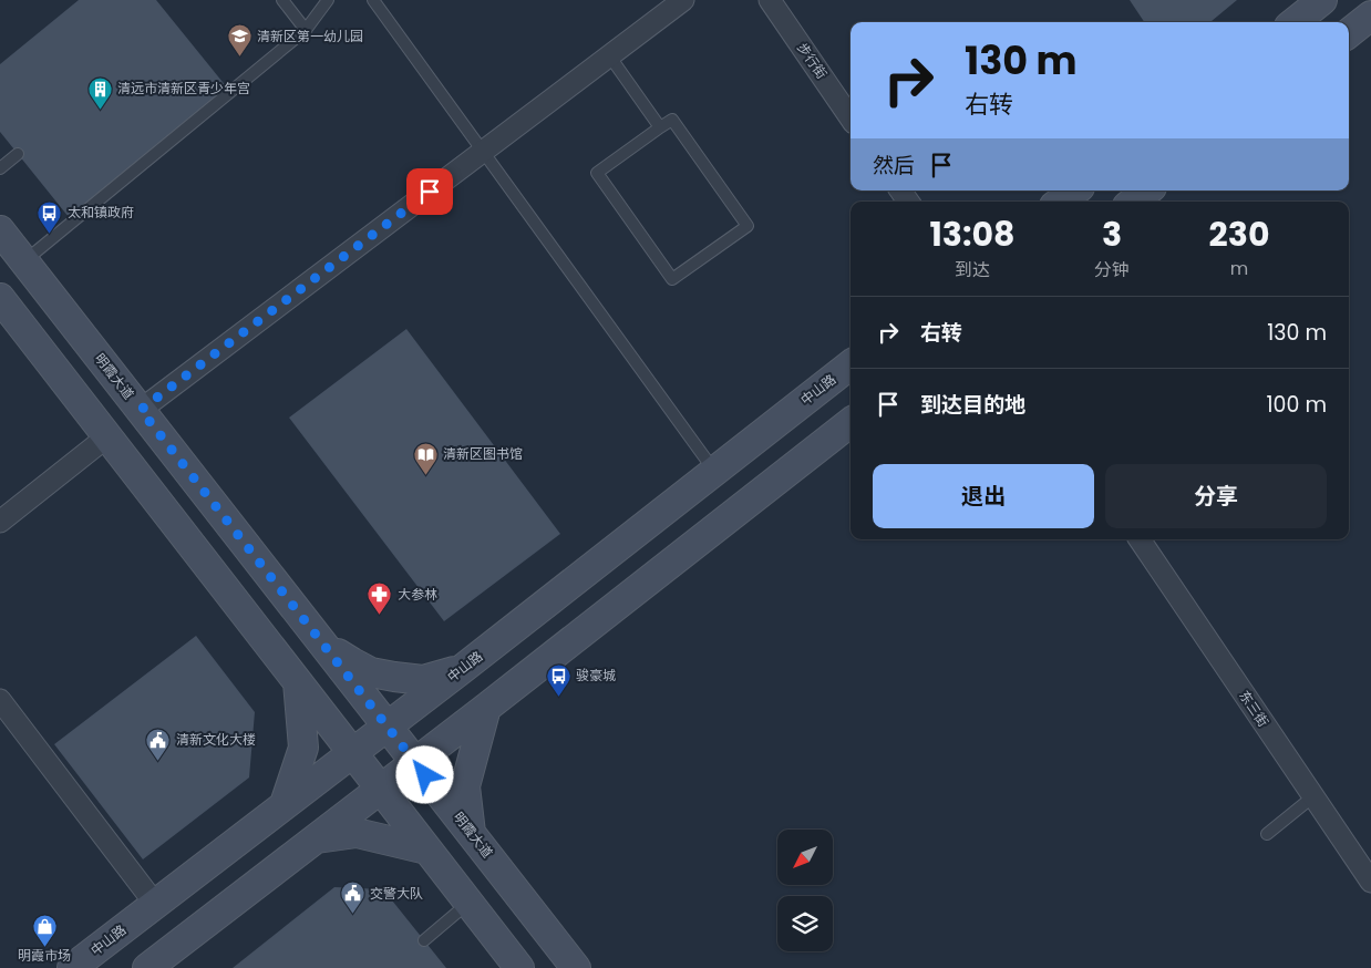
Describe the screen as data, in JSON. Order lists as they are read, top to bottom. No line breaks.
{"streets":{"main road":["明霞大道","中山路"],"street":["步行街","东三街"]},"crossings":[["明霞大道","中山路"]],"places":{"school or university":["清新区第一幼儿园"],"building":["清远市清新区青少年宫"],"bus stop":["太和镇政府","骏豪城"],"library":["清新区图书馆"],"pharmacy":["大参林"],"public building":["清新文化大楼","交警大队"],"shop":["明霞市场"]},"north":"bottom left","page":{"turn":["130 m","右转"],"then":"然后","eta":["13:08","到达","3","分钟","230","m"],"list":[{"name":"右转","value":"130 m"},{"name":"到达目的地","value":"100 m"}],"buttons":["退出","分享"]}}
